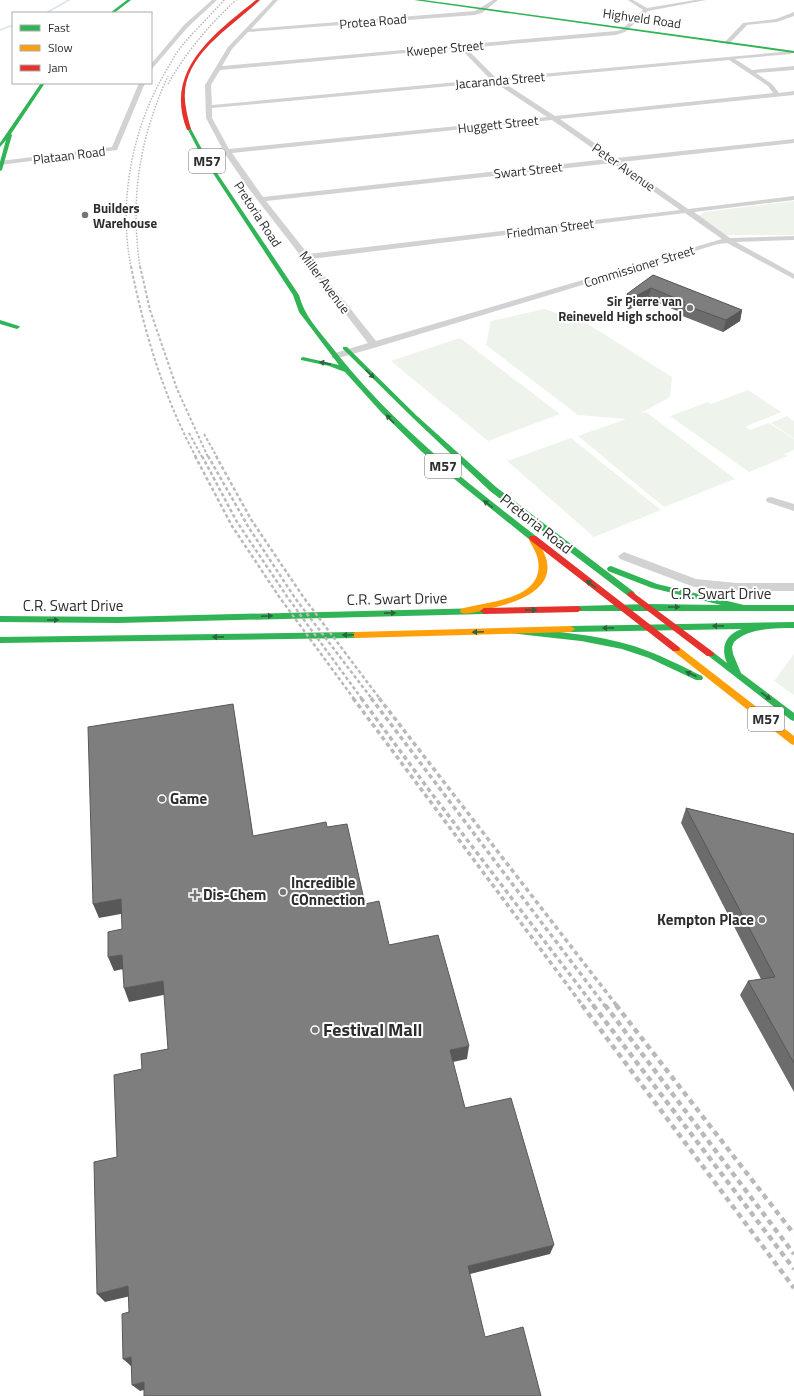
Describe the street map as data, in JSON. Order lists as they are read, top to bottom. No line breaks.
{"streets":{"main road":["Highveld Road","M57","Pretoria Road","C.R. Swart Drive"],"street":["Protea Road","Kweper Street","Jacaranda Street","Huggett Street","Plataan Road","Peter Avenue","Swart Street","Friedman Street","Commissioner Street","Miller Avenue"]},"crossings":[["Highveld Road","Protea Road"],["Highveld Road","Kweper Street"],["Highveld Road","Jacaranda Street"],["Protea Road","Miller Avenue"],["Kweper Street","Peter Avenue"],["Kweper Street","Miller Avenue"],["Jacaranda Street","Peter Avenue"],["Jacaranda Street","Miller Avenue"],["Huggett Street","Peter Avenue"],["Huggett Street","Pretoria Road"],["Huggett Street","Miller Avenue"],["Peter Avenue","Swart Street"],["Peter Avenue","Friedman Street"],["Peter Avenue","Commissioner Street"],["Swart Street","Miller Avenue"],["Pretoria Road","Commissioner Street"],["Pretoria Road","C.R. Swart Drive"],["Friedman Street","Miller Avenue"],["Commissioner Street","Miller Avenue"]],"places":{"other":["Builders Warehouse","Sir Pierre van Reineveld High school","Game","Incredible COnnection","Kempton Place","Festival Mall"],"health":["Dis-Chem"]},"legend":["Fast","Slow","Jam"]}
